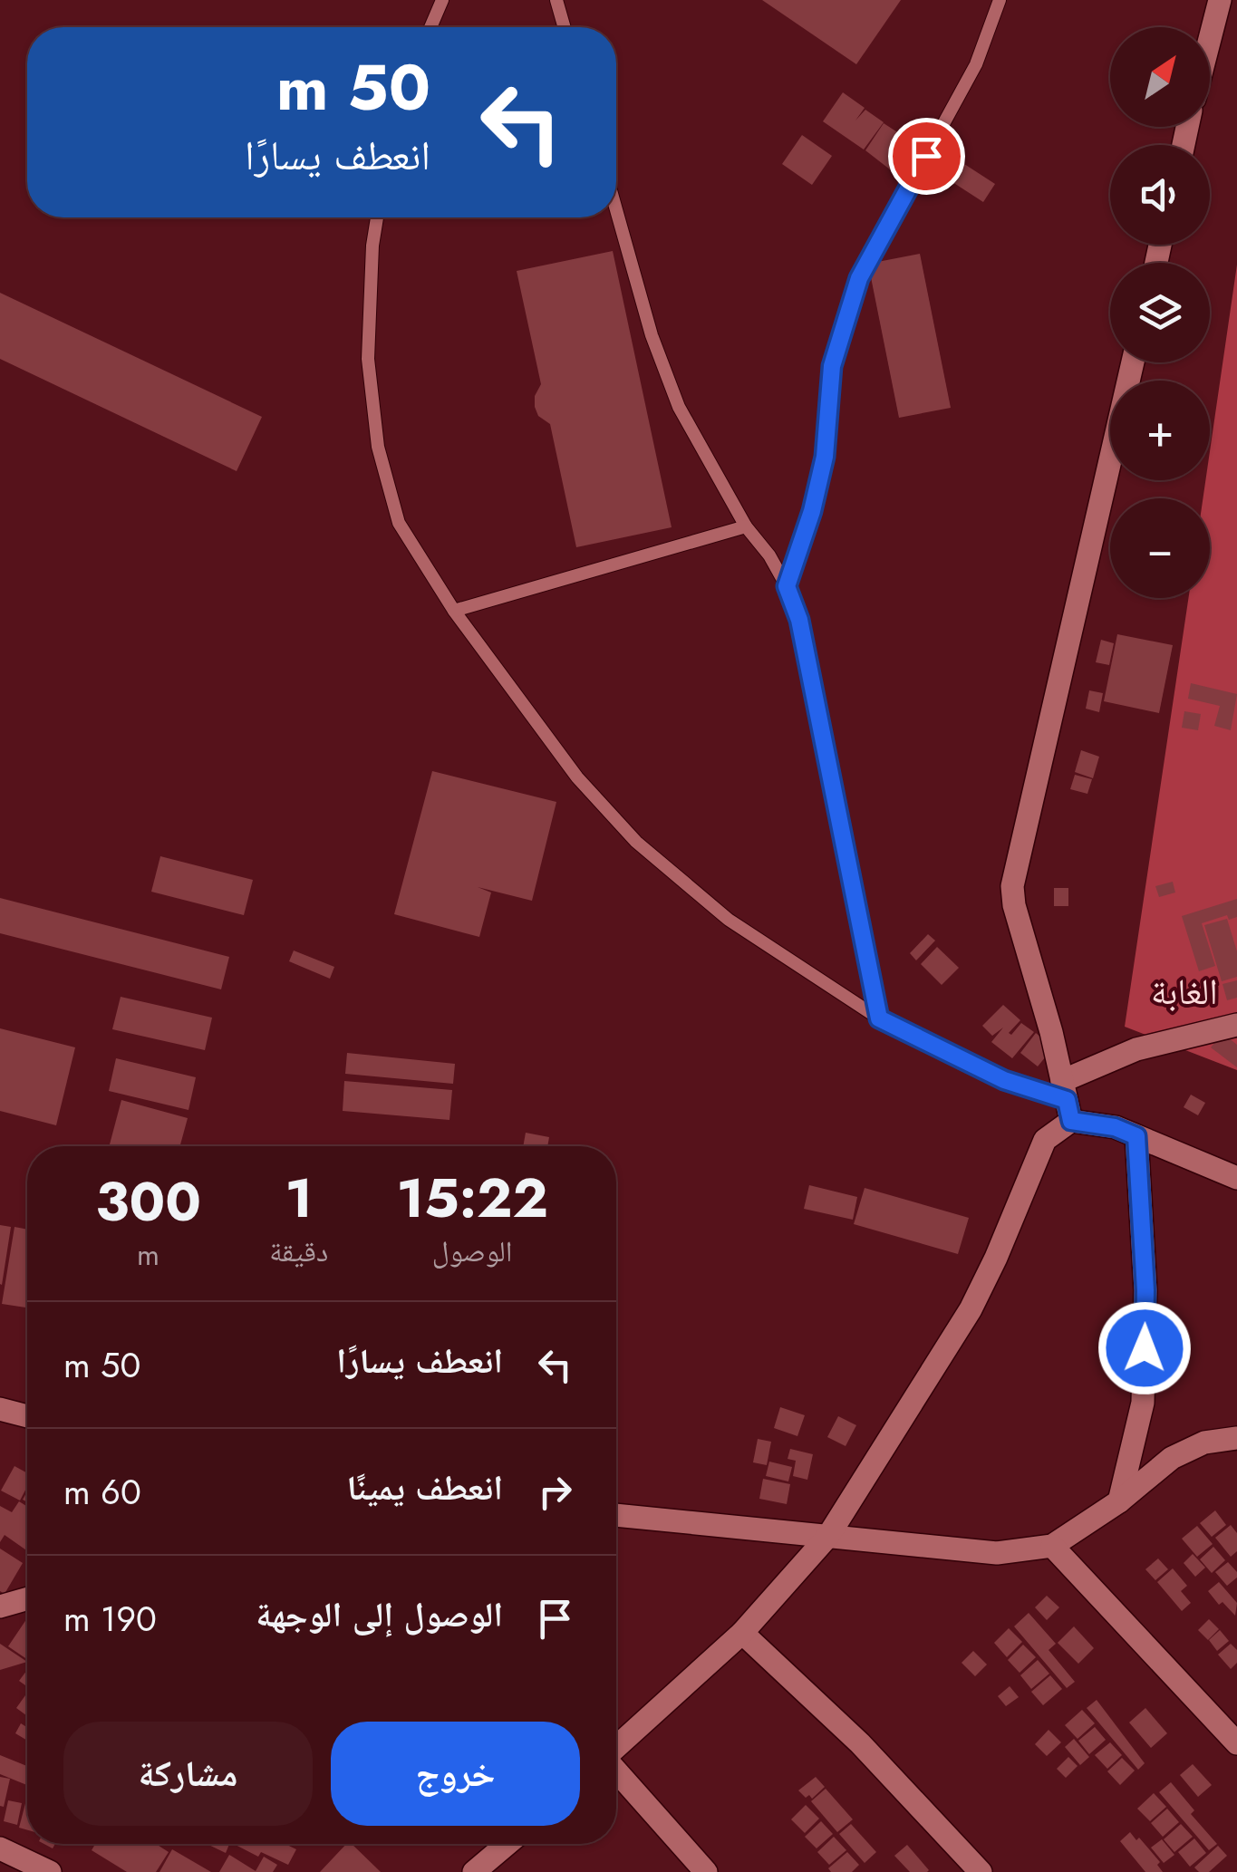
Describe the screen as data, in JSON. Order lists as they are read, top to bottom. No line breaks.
{"parks":["الغابة"],"north":"top right","page":{"map_buttons":["+","−"],"turn":["50 m","انعطف يسارًا"],"eta":["15:22","الوصول","1","دقيقة","300","m"],"list":[{"name":"انعطف يسارًا","value":"50 m"},{"name":"انعطف يمينًا","value":"60 m"},{"name":"الوصول إلى الوجهة","value":"190 m"}],"buttons":["خروج","مشاركة"]}}
